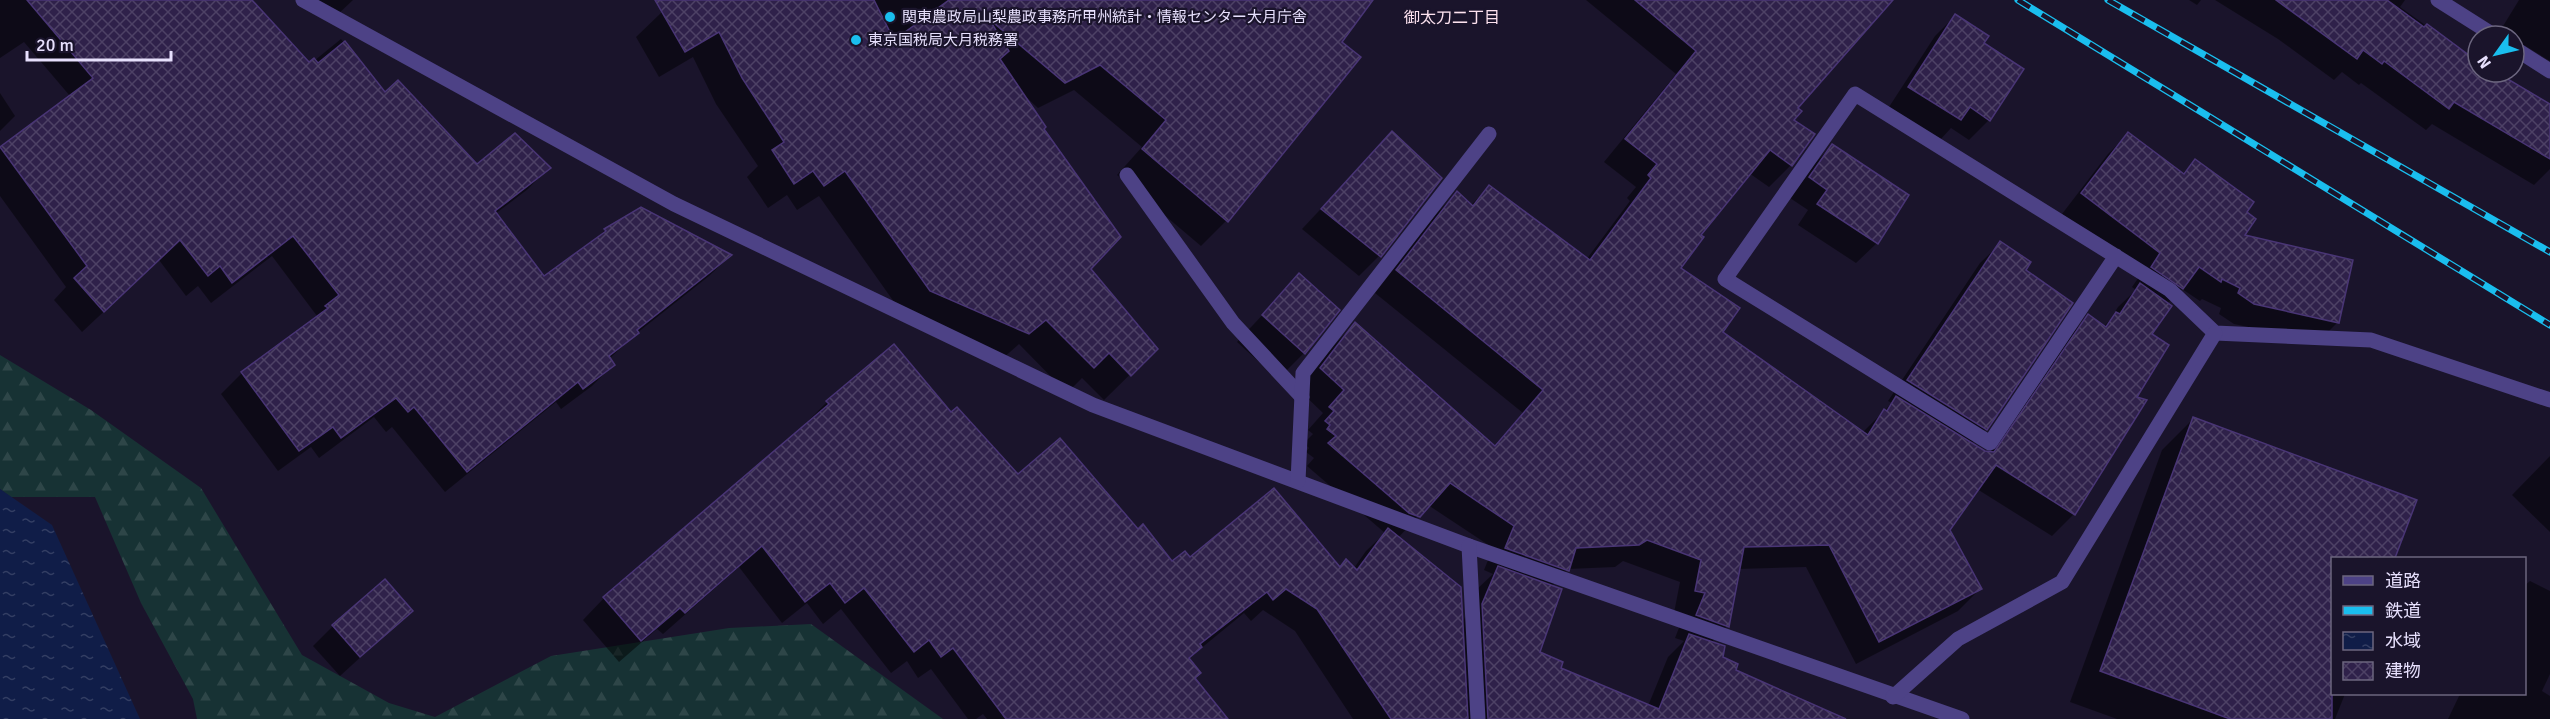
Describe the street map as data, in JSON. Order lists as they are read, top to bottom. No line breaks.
{"districts":["御太刀二丁目"],"places":["関東農政局山梨農政事務所甲州統計・情報センター大月庁舎","東京国税局大月税務署"],"legend":["道路","鉄道","水域","建物"],"scale_bar":"20 m","north":"bottom left"}
